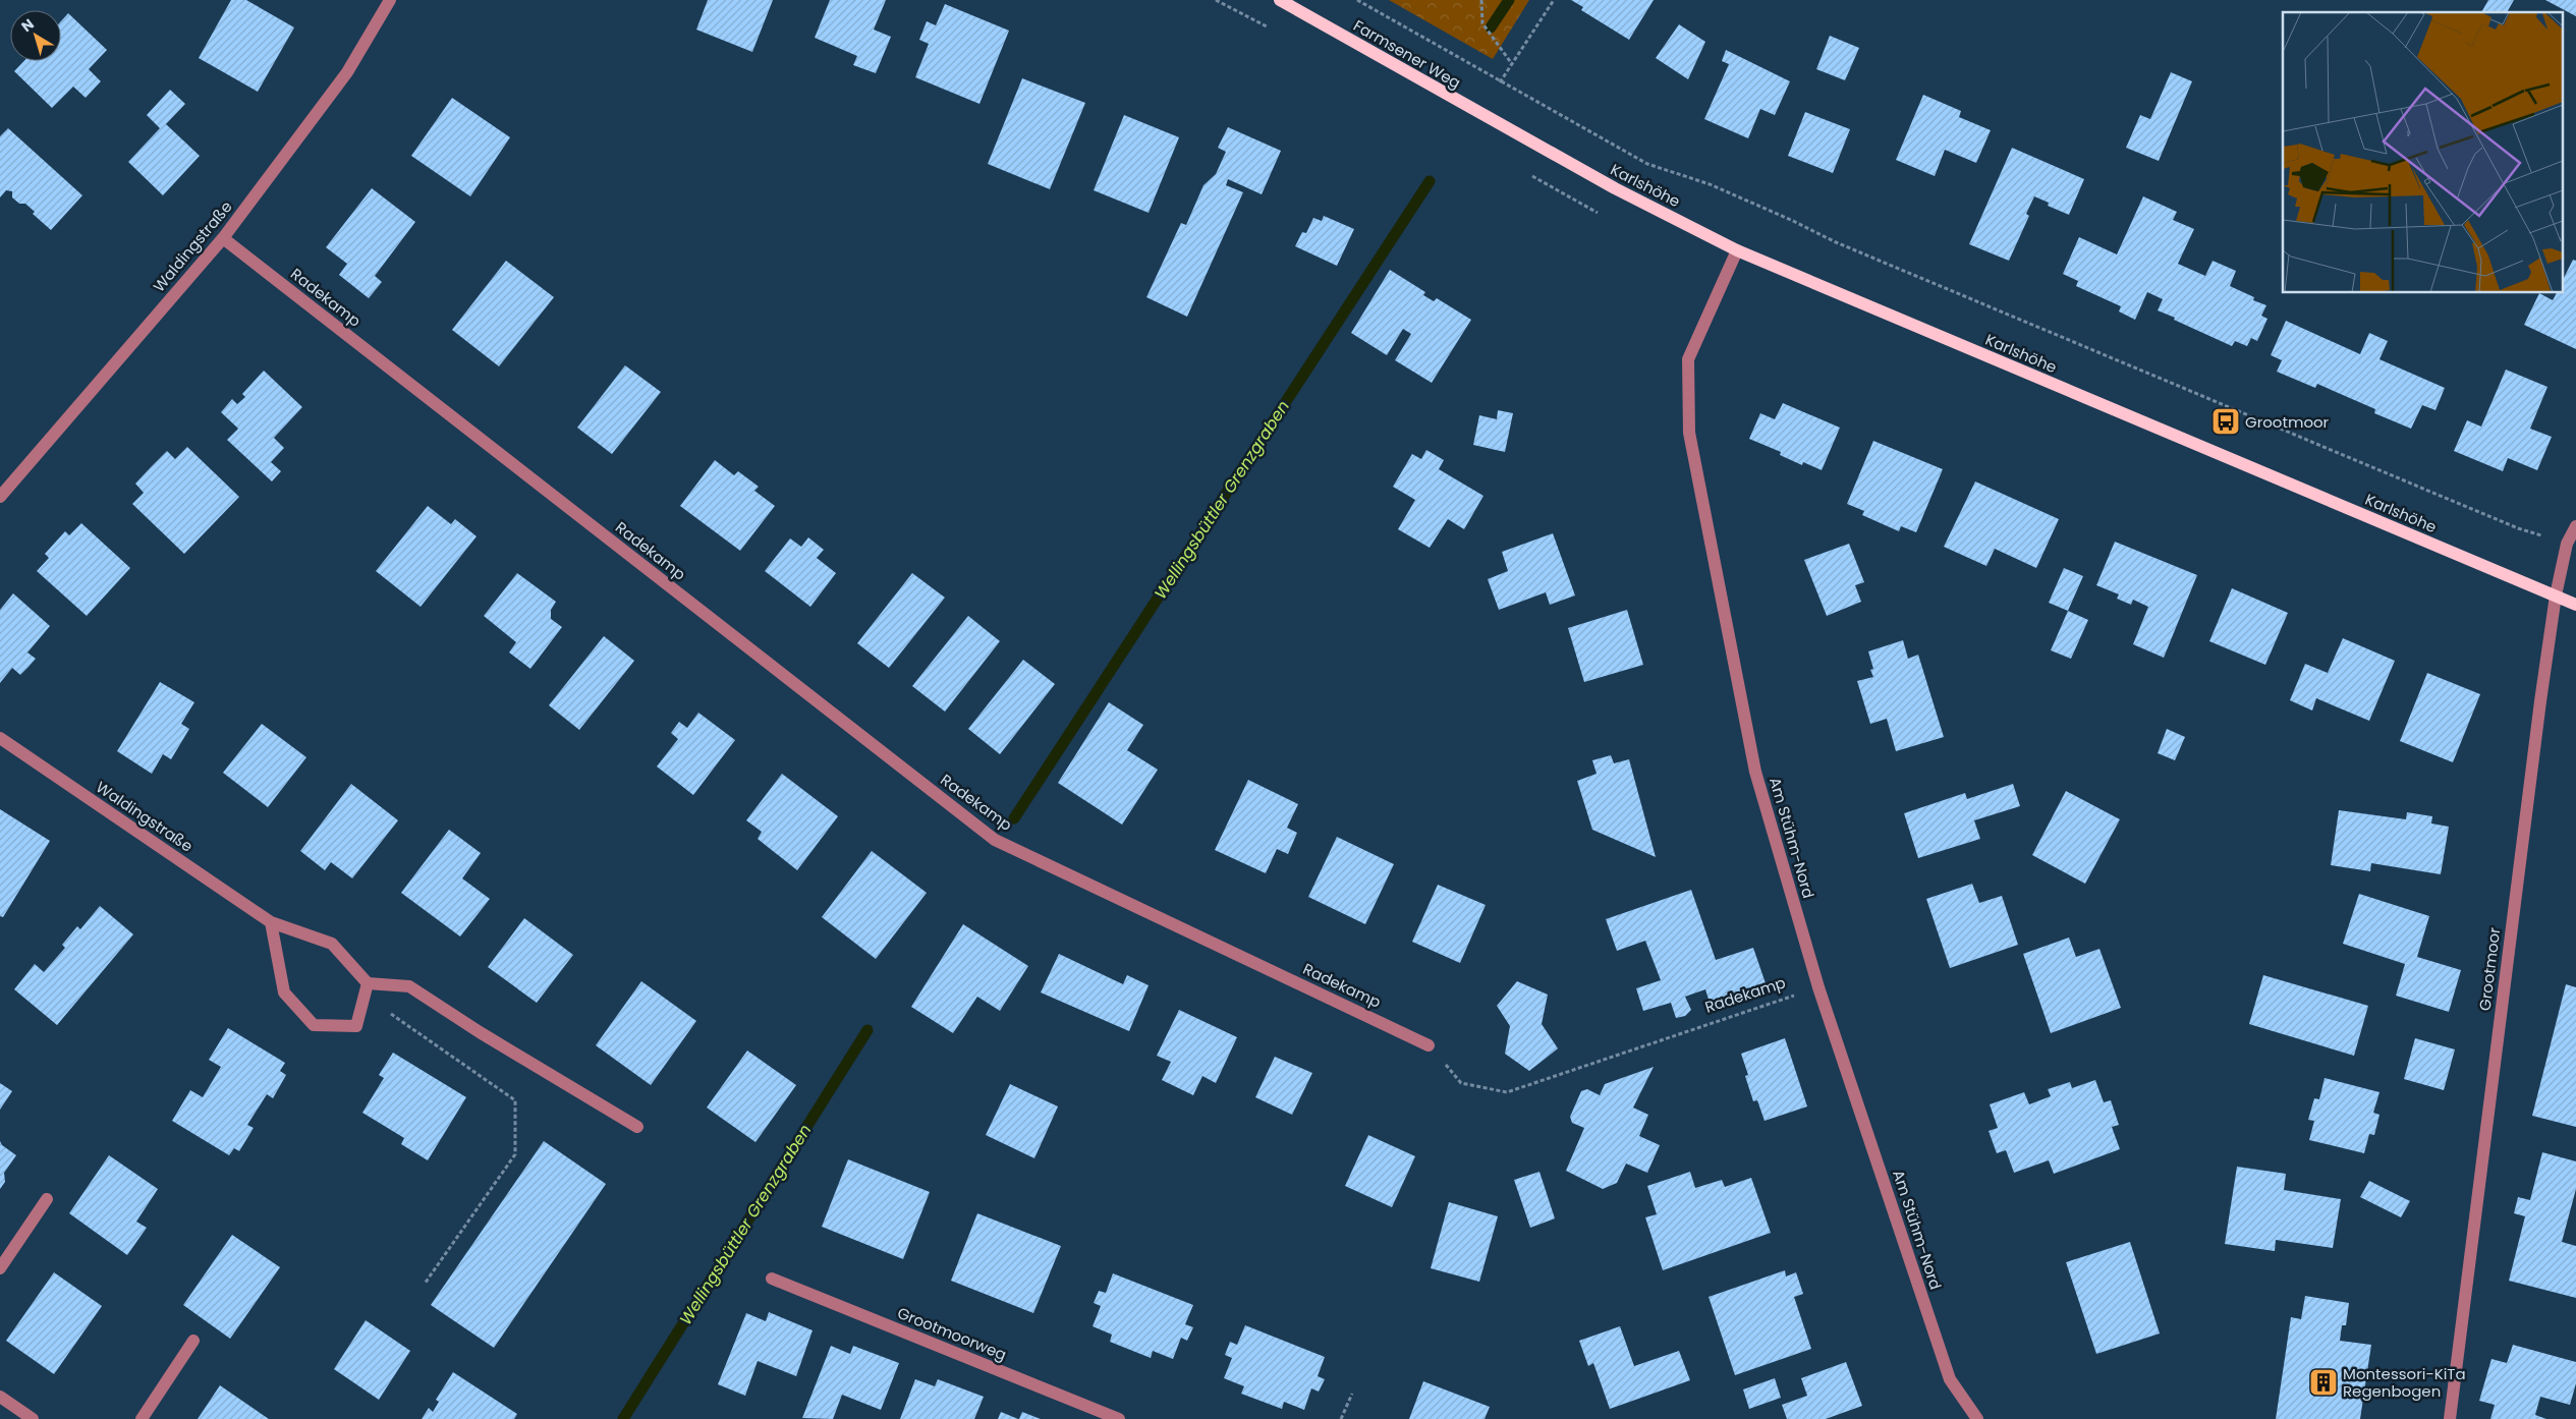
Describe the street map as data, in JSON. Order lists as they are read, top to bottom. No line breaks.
{"streets":{"main road":["Farmsener Weg","Karlshöhe"],"street":["Waldingstraße","Radekamp","Am Stühm-Nord","Grootmoor","Grootmoorweg"]},"crossings":[["Farmsener Weg","Karlshöhe"],["Karlshöhe","Am Stühm-Nord"],["Karlshöhe","Grootmoor"],["Waldingstraße","Radekamp"],["Radekamp","Am Stühm-Nord"]],"water":["Wellingsbüttler Grenzgraben"],"places":{"bus stop":["Grootmoor"],"building":["Montessori-KiTa Regenbogen"]},"north":"top left"}
